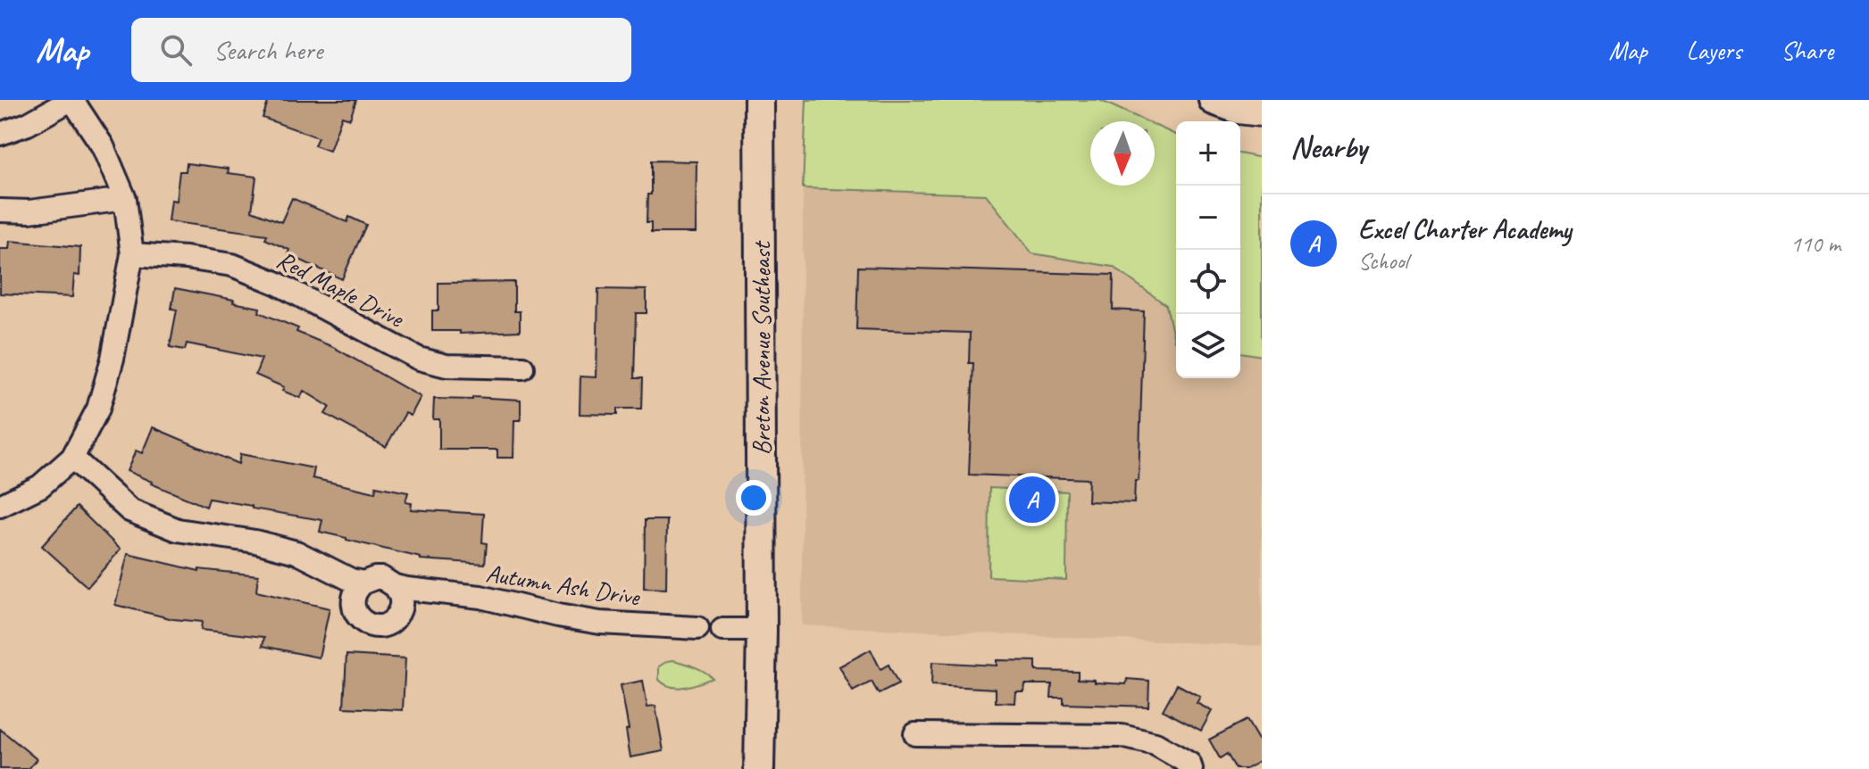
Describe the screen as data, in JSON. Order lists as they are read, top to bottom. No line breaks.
{"streets":{"main road":["Breton Avenue Southeast"],"street":["Red Maple Drive","Autumn Ash Drive"]},"north":"bottom","page":{"header":"Map","search":"Search here","nav":["Map","Layers","Share"],"heading":"Nearby","map_buttons":["+","−"],"list":[{"mark":"A","name":"Excel Charter Academy","note":"School","value":"110 m"}],"pins":"A"}}
